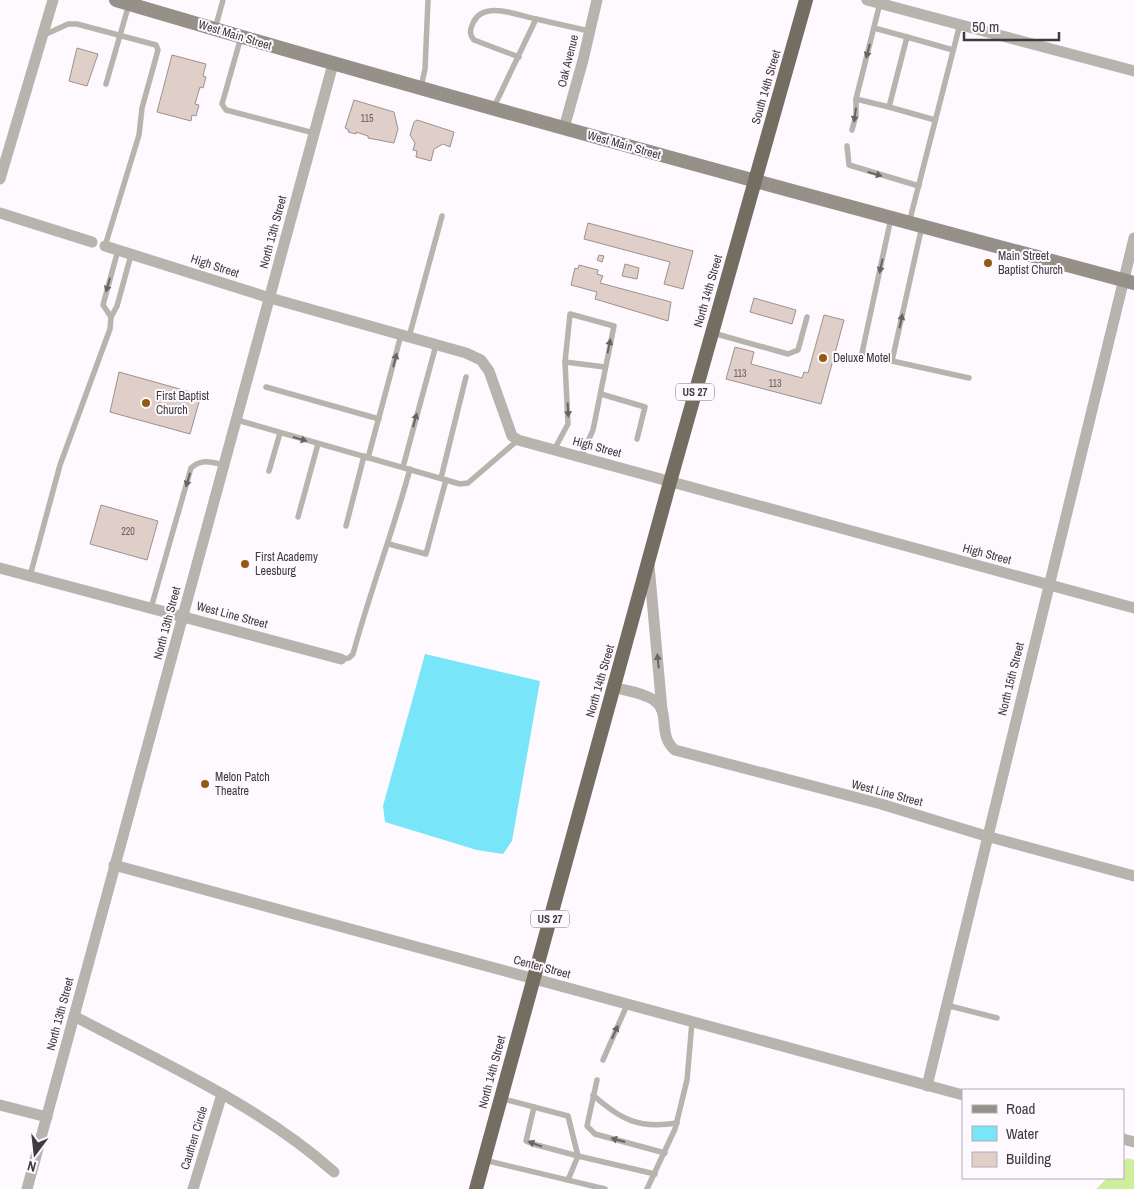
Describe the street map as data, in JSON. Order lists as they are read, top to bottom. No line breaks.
{"streets":{"highway":["South 14th Street","North 14th Street","US 27"],"main road":["West Main Street"],"street":["Oak Avenue","North 13th Street","High Street","West Line Street","North 15th Street","Center Street","Cauthen Circle"]},"crossings":[["West Main Street","Oak Avenue"],["West Main Street","South 14th Street"],["West Main Street","North 13th Street"],["West Main Street","North 14th Street"],["West Main Street","North 15th Street"],["South 14th Street","North 14th Street"],["North 13th Street","High Street"],["North 13th Street","West Line Street"],["North 13th Street","Center Street"],["High Street","North 14th Street"],["High Street","North 15th Street"],["North 14th Street","West Line Street"],["North 14th Street","Center Street"],["West Line Street","North 15th Street"],["North 15th Street","Center Street"]],"places":["Main Street Baptist Church","Deluxe Motel","First Baptist Church","First Academy Leesburg","Melon Patch Theatre"],"house_numbers":["115","113","113","220"],"legend":["Road","Water","Building"],"scale_bar":"50 m","north":"bottom"}
